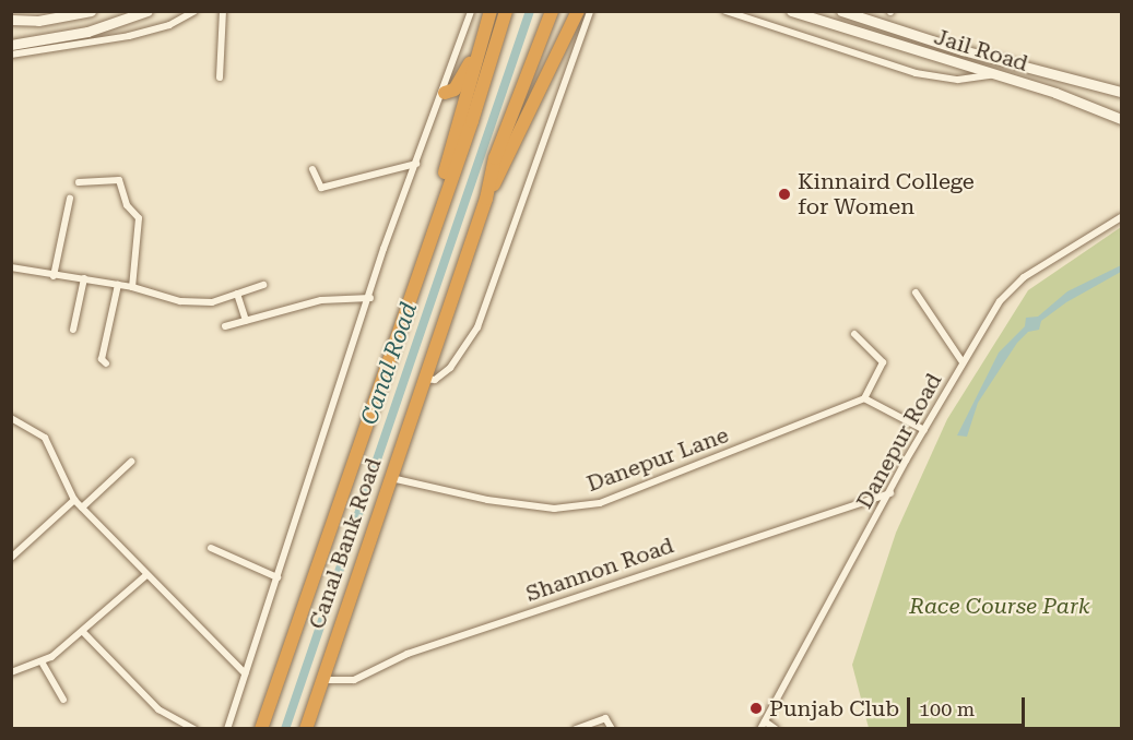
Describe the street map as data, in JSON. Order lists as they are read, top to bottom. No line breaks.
{"streets":{"highway":["Canal Bank Road"],"main road":["Jail Road"],"street":["Danepur Road","Danepur Lane","Shannon Road"]},"crossings":[["Danepur Road","Shannon Road"],["Danepur Lane","Canal Bank Road"],["Canal Bank Road","Shannon Road"]],"water":["Canal Road"],"parks":["Race Course Park"],"places":["Kinnaird College for Women","Punjab Club"],"scale_bar":"100 m"}
